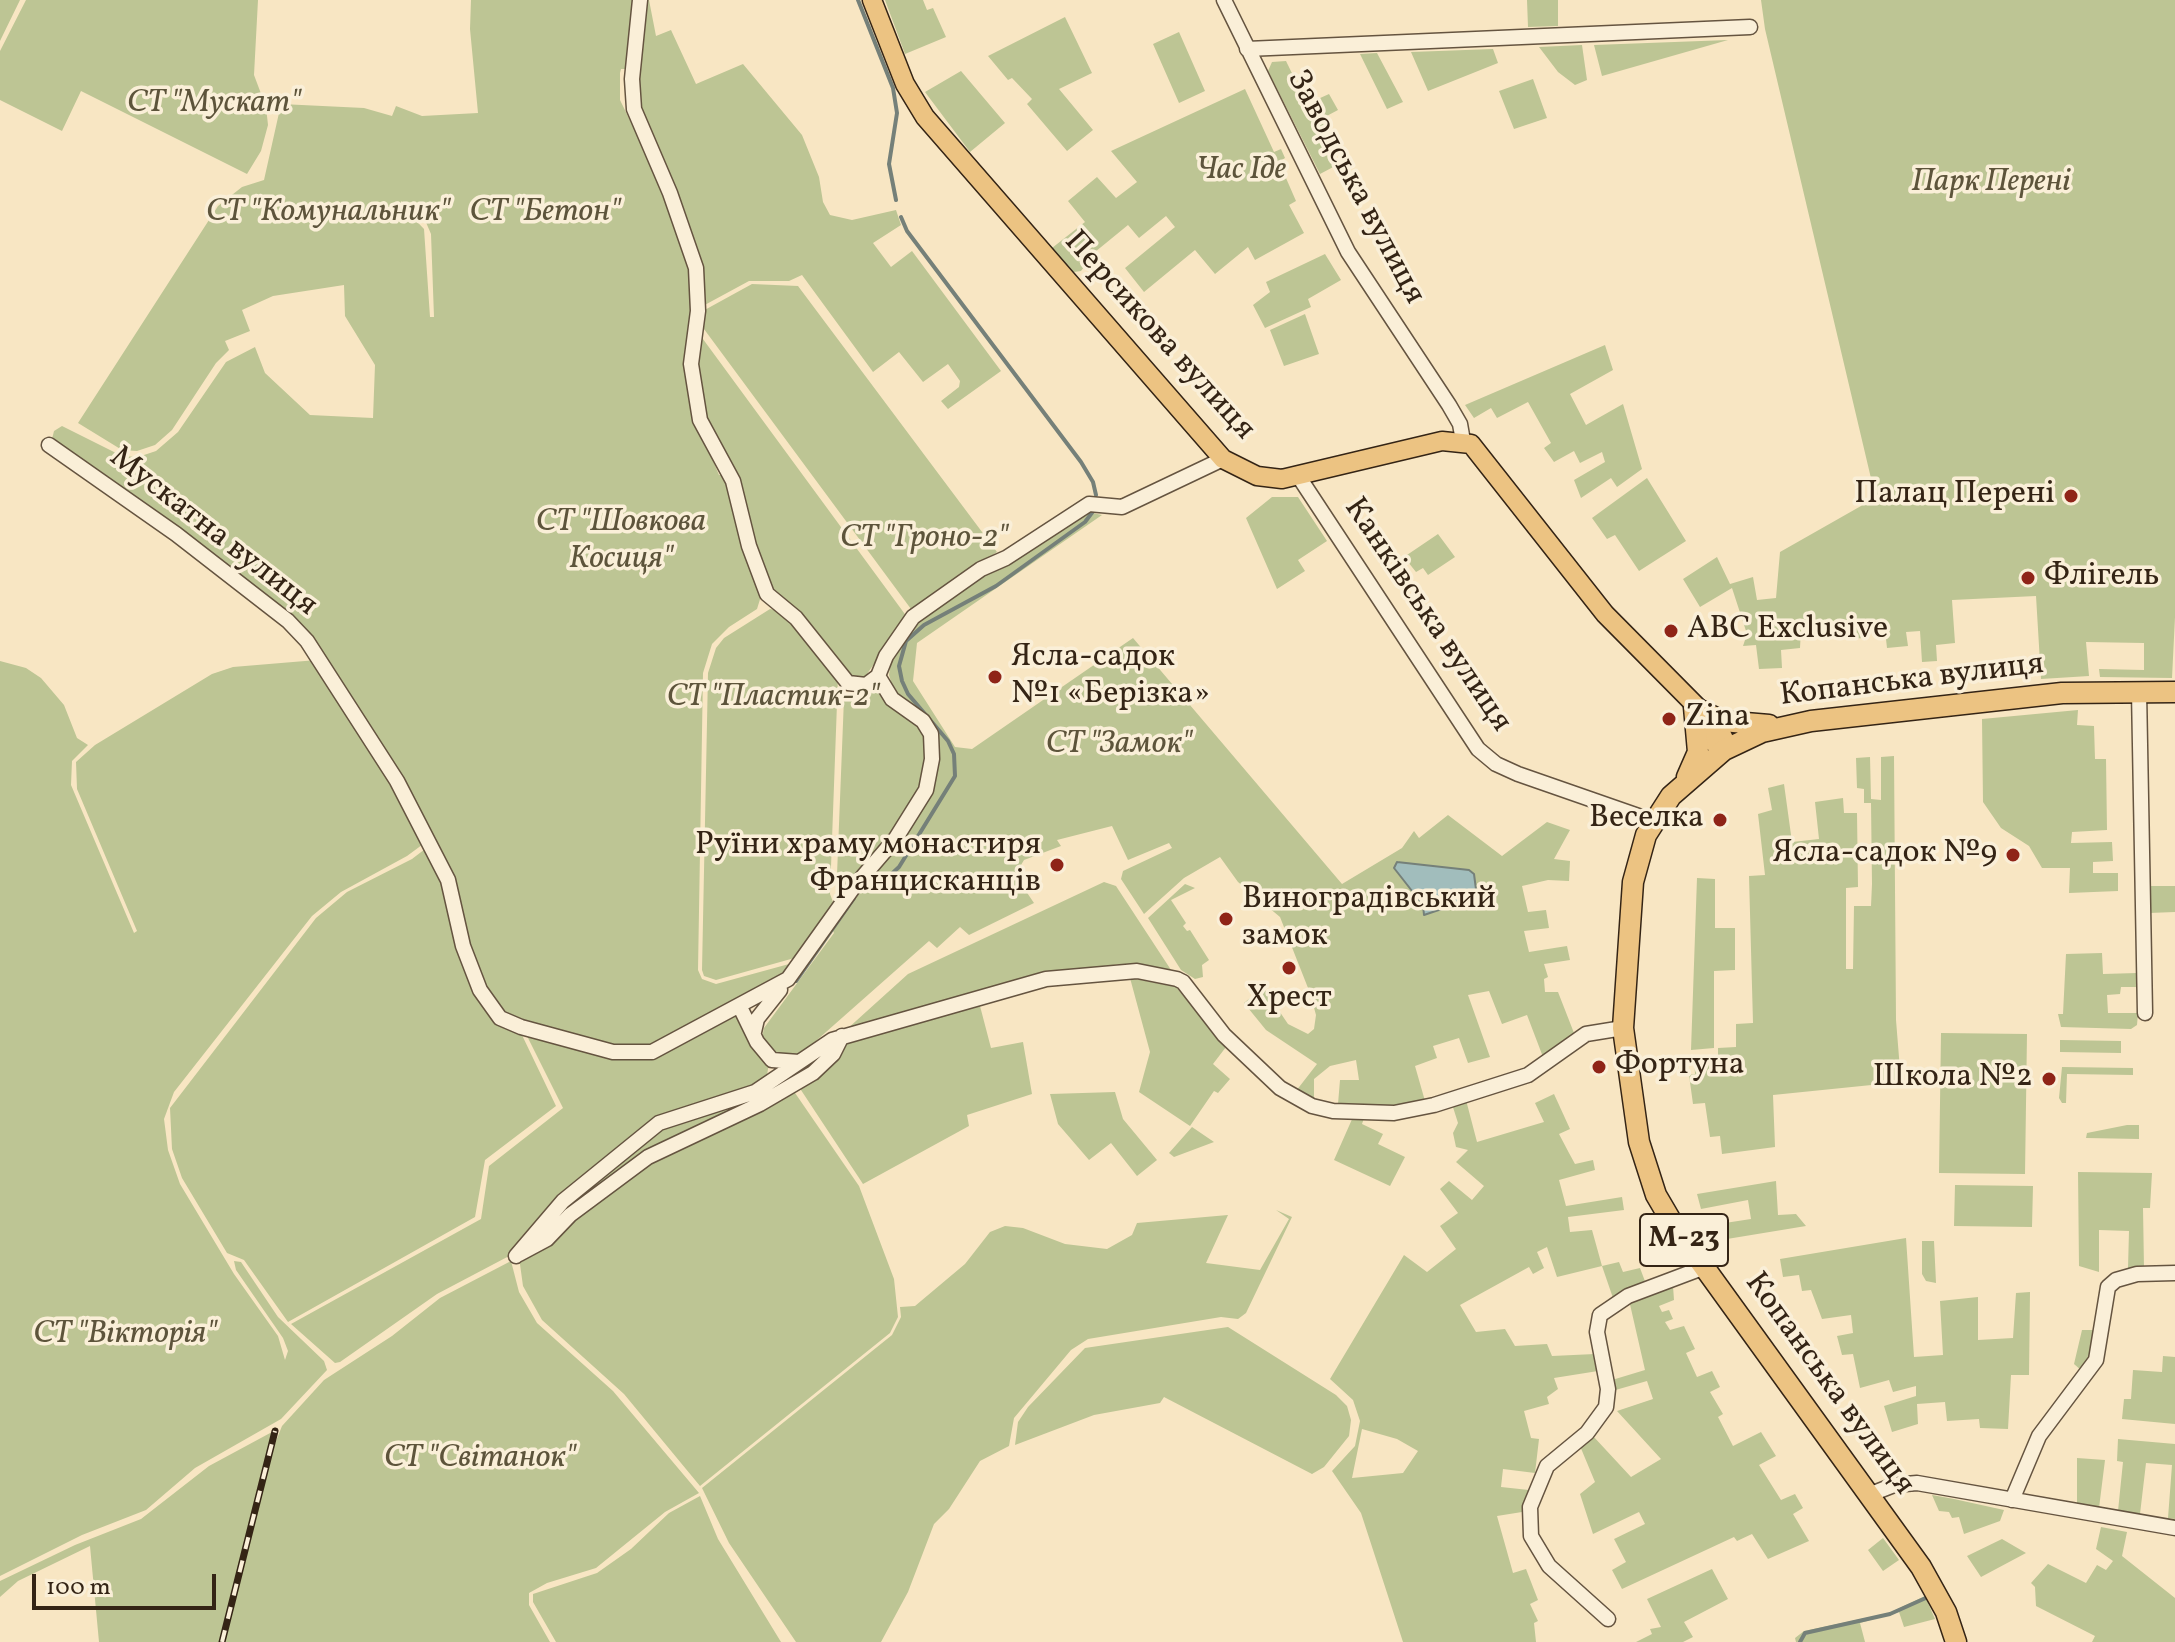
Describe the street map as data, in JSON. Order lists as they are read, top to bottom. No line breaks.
{"streets":{"highway":["Копанська вулиця","М-23"],"main road":["Персикова вулиця"],"street":["Заводська вулиця","Мускатна вулиця","Канківська вулиця"]},"crossings":[["Заводська вулиця","Персикова вулиця"],["Персикова вулиця","Канківська вулиця"],["Канківська вулиця","Копанська вулиця"]],"parks":["СТ \"Мускат\"","Час Іде","Парк Перені","СТ \"Комунальник\"","СТ \"Бетон\"","СТ \"Шовкова Косиця\"","СТ \"Гроно-2\"","СТ \"Пластик-2\"","СТ \"Замок\"","СТ \"Вікторія\"","СТ \"Світанок\""],"places":["Палац Перені","Флігель","ABC Exclusive","Ясла-садок №1 «Берізка»","Zina","Веселка","Ясла-садок №9","Руїни храму монастиря Францисканців","Виноградівський замок","Хрест","Фортуна","Школа №2"],"scale_bar":"100 m"}
